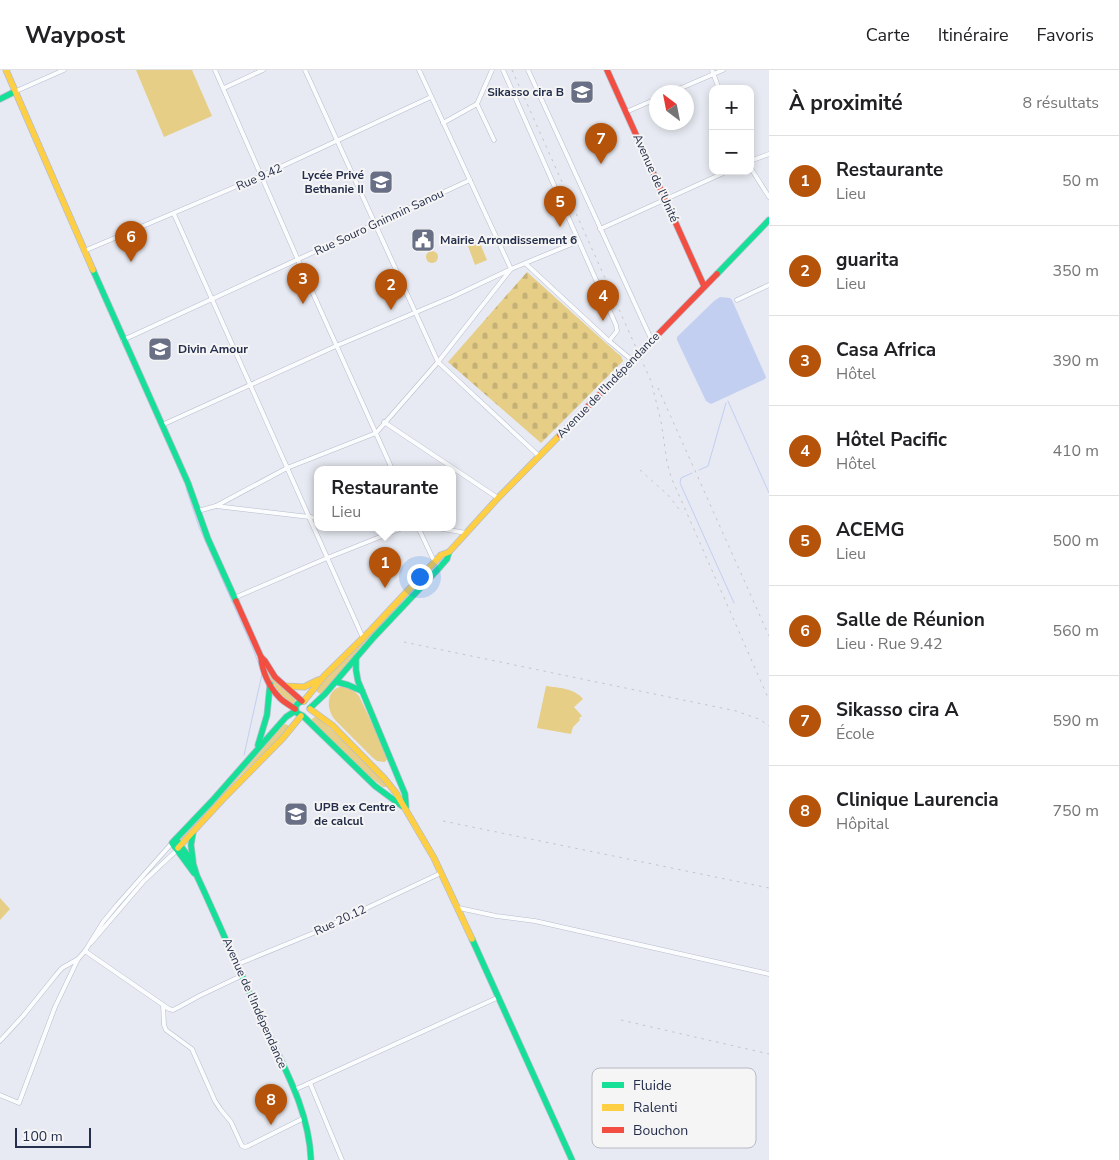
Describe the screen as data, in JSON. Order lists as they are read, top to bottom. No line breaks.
{"streets":{"main road":["Avenue de l'Unité","Avenue de l'Indépendance"],"street":["Rue 9.42","Rue Souro Gninmin Sanou","Rue 20.12"]},"crossings":[["Avenue de l'Unité","Avenue de l'Indépendance"],["Avenue de l'Indépendance","Rue 20.12"]],"places":{"school or university":["Sikasso cira B","Lycée Privé Bethanie II","Divin Amour","UPB ex Centre de calcul"],"public building":["Mairie Arrondissement 6"]},"legend":["Fluide","Ralenti","Bouchon"],"scale_bar":"100 m","north":"top left","page":{"header":"Waypost","nav":["Carte","Itinéraire","Favoris"],"heading":["À proximité","8 résultats"],"map_buttons":["+","−"],"pins":["7","5","6","3","2","4","1","8"],"list":[{"mark":"1","name":"Restaurante","note":"Lieu","value":"50 m"},{"mark":"2","name":"guarita","note":"Lieu","value":"350 m"},{"mark":"3","name":"Casa Africa","note":"Hôtel","value":"390 m"},{"mark":"4","name":"Hôtel Pacific","note":"Hôtel","value":"410 m"},{"mark":"5","name":"ACEMG","note":"Lieu","value":"500 m"},{"mark":"6","name":"Salle de Réunion","note":"Lieu · Rue 9.42","value":"560 m"},{"mark":"7","name":"Sikasso cira A","note":"École","value":"590 m"},{"mark":"8","name":"Clinique Laurencia","note":"Hôpital","value":"750 m"}],"popup":["Restaurante","Lieu"],"scale":"100 m"}}
